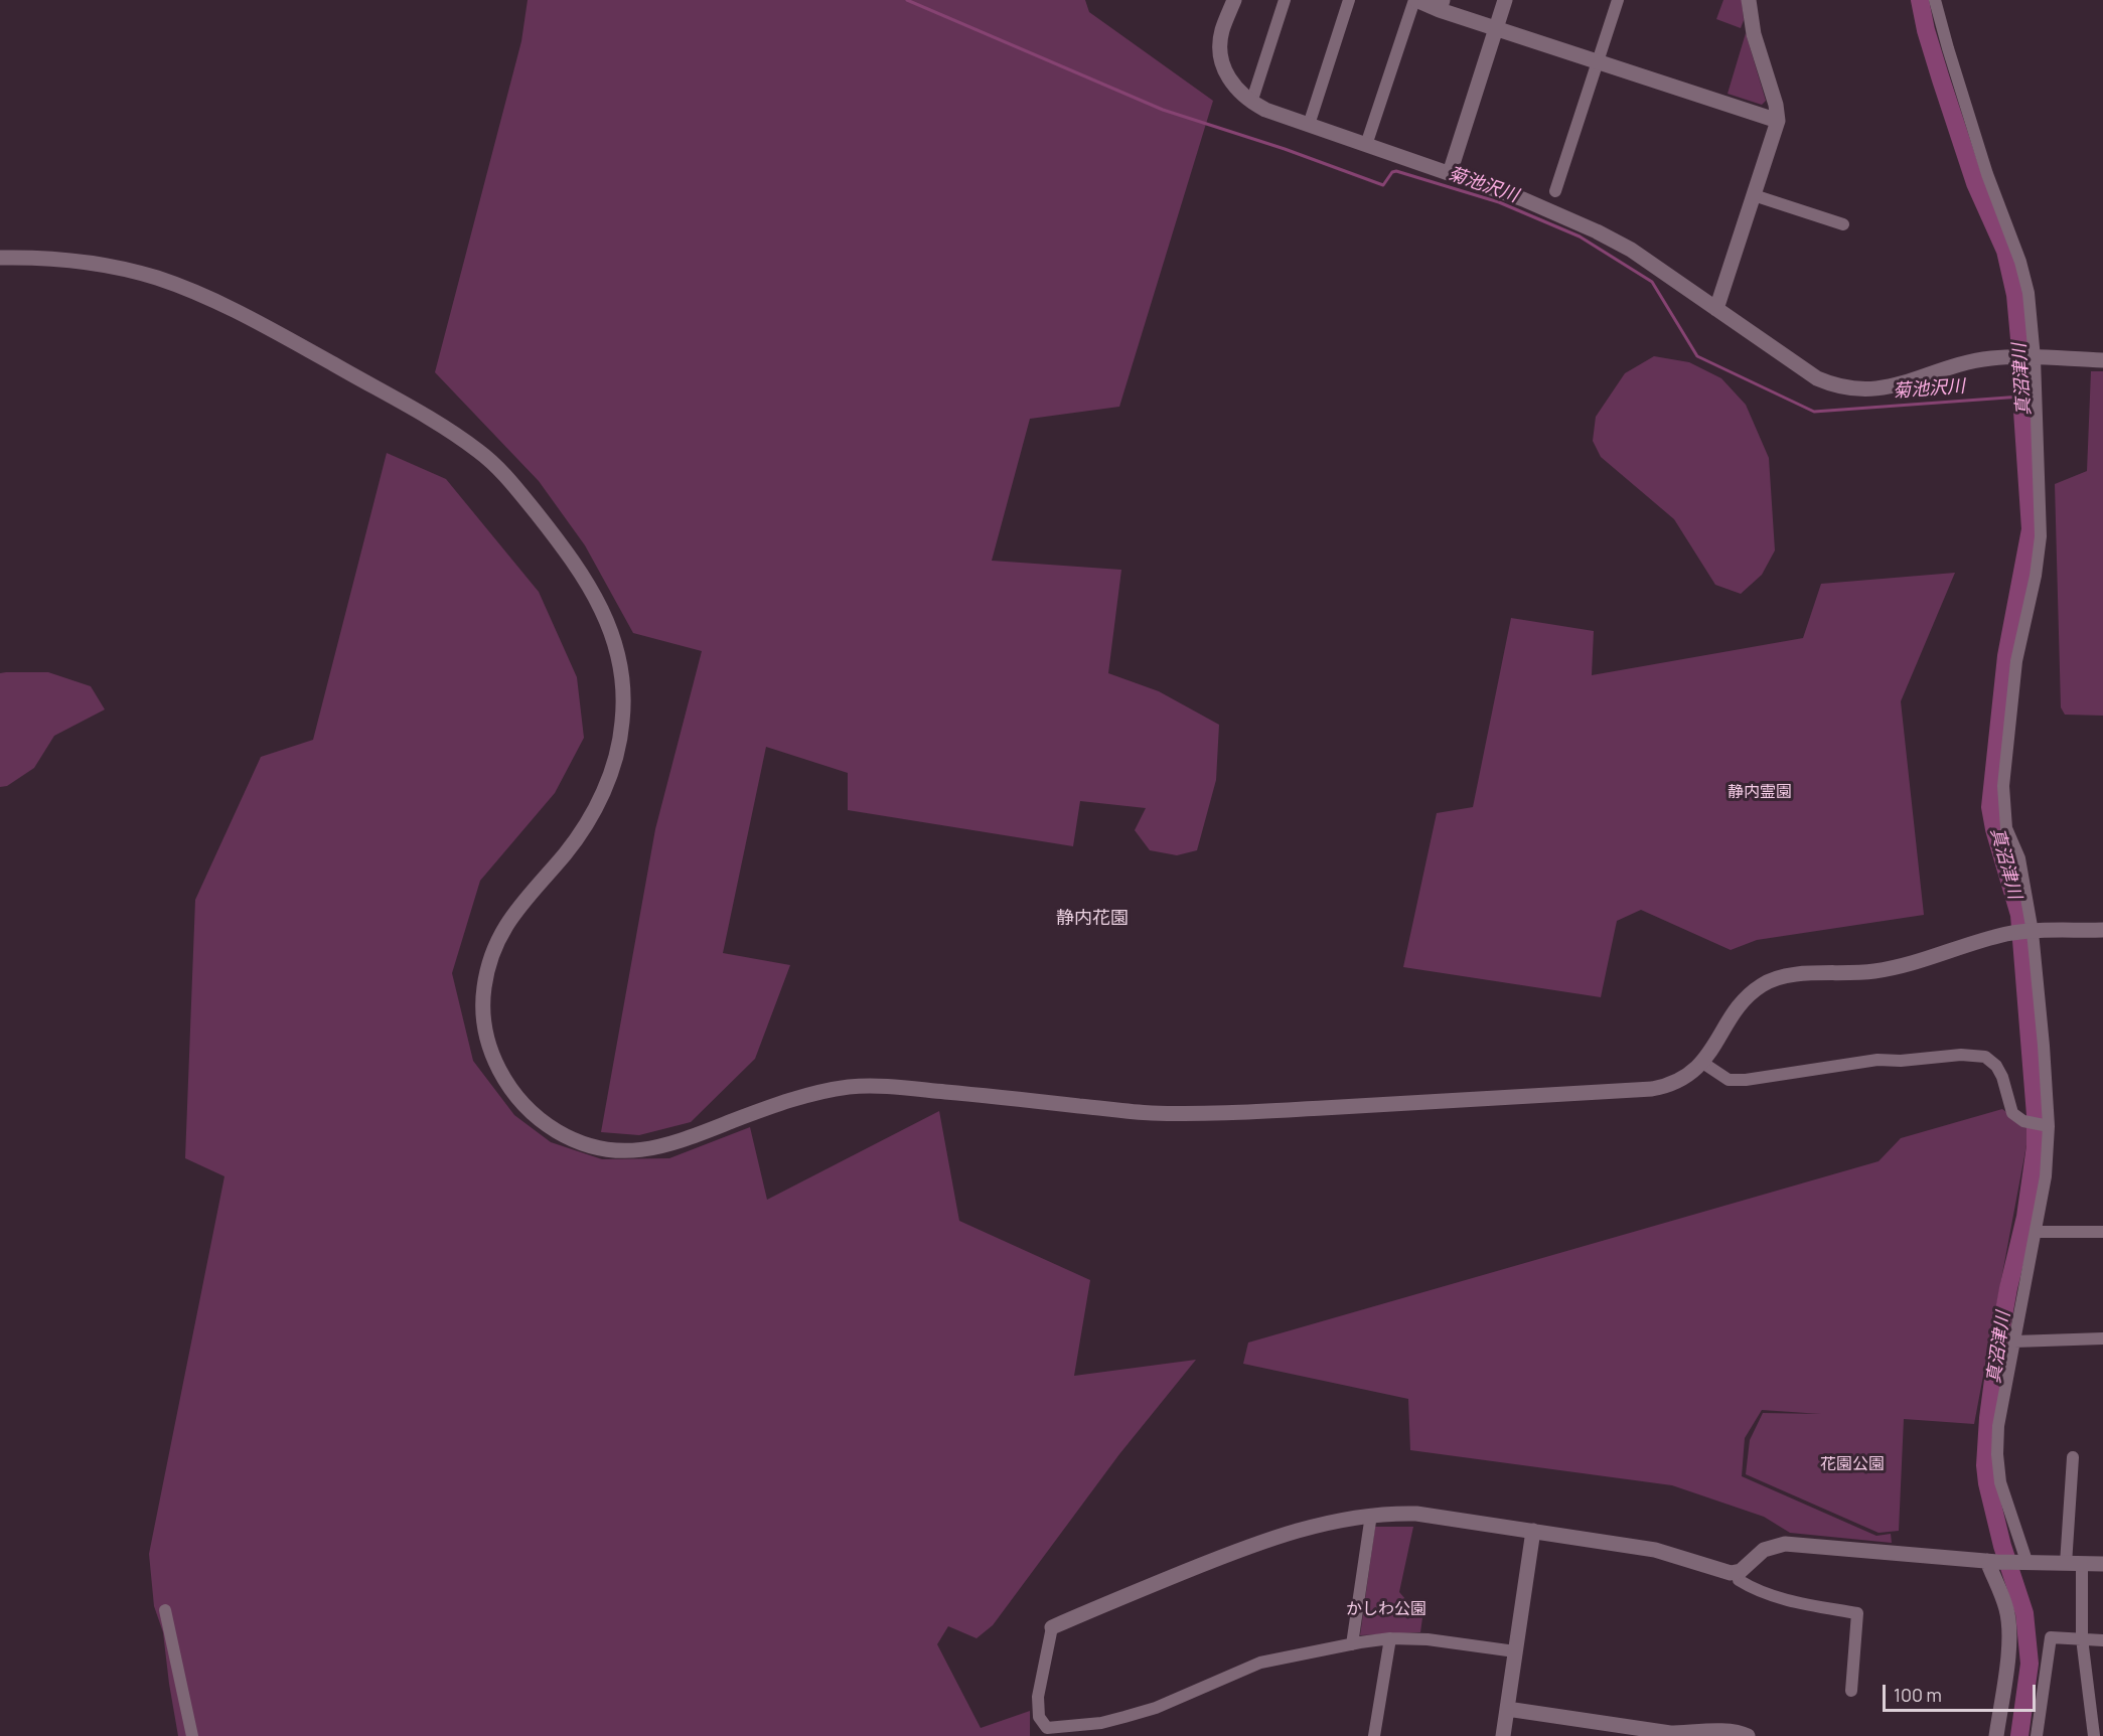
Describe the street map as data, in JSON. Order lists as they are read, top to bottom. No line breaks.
{"districts":["静内花園"],"water":["菊池沢川","真沼津川"],"parks":["静内霊園","花園公園","かしわ公園"],"scale_bar":"100 m"}
